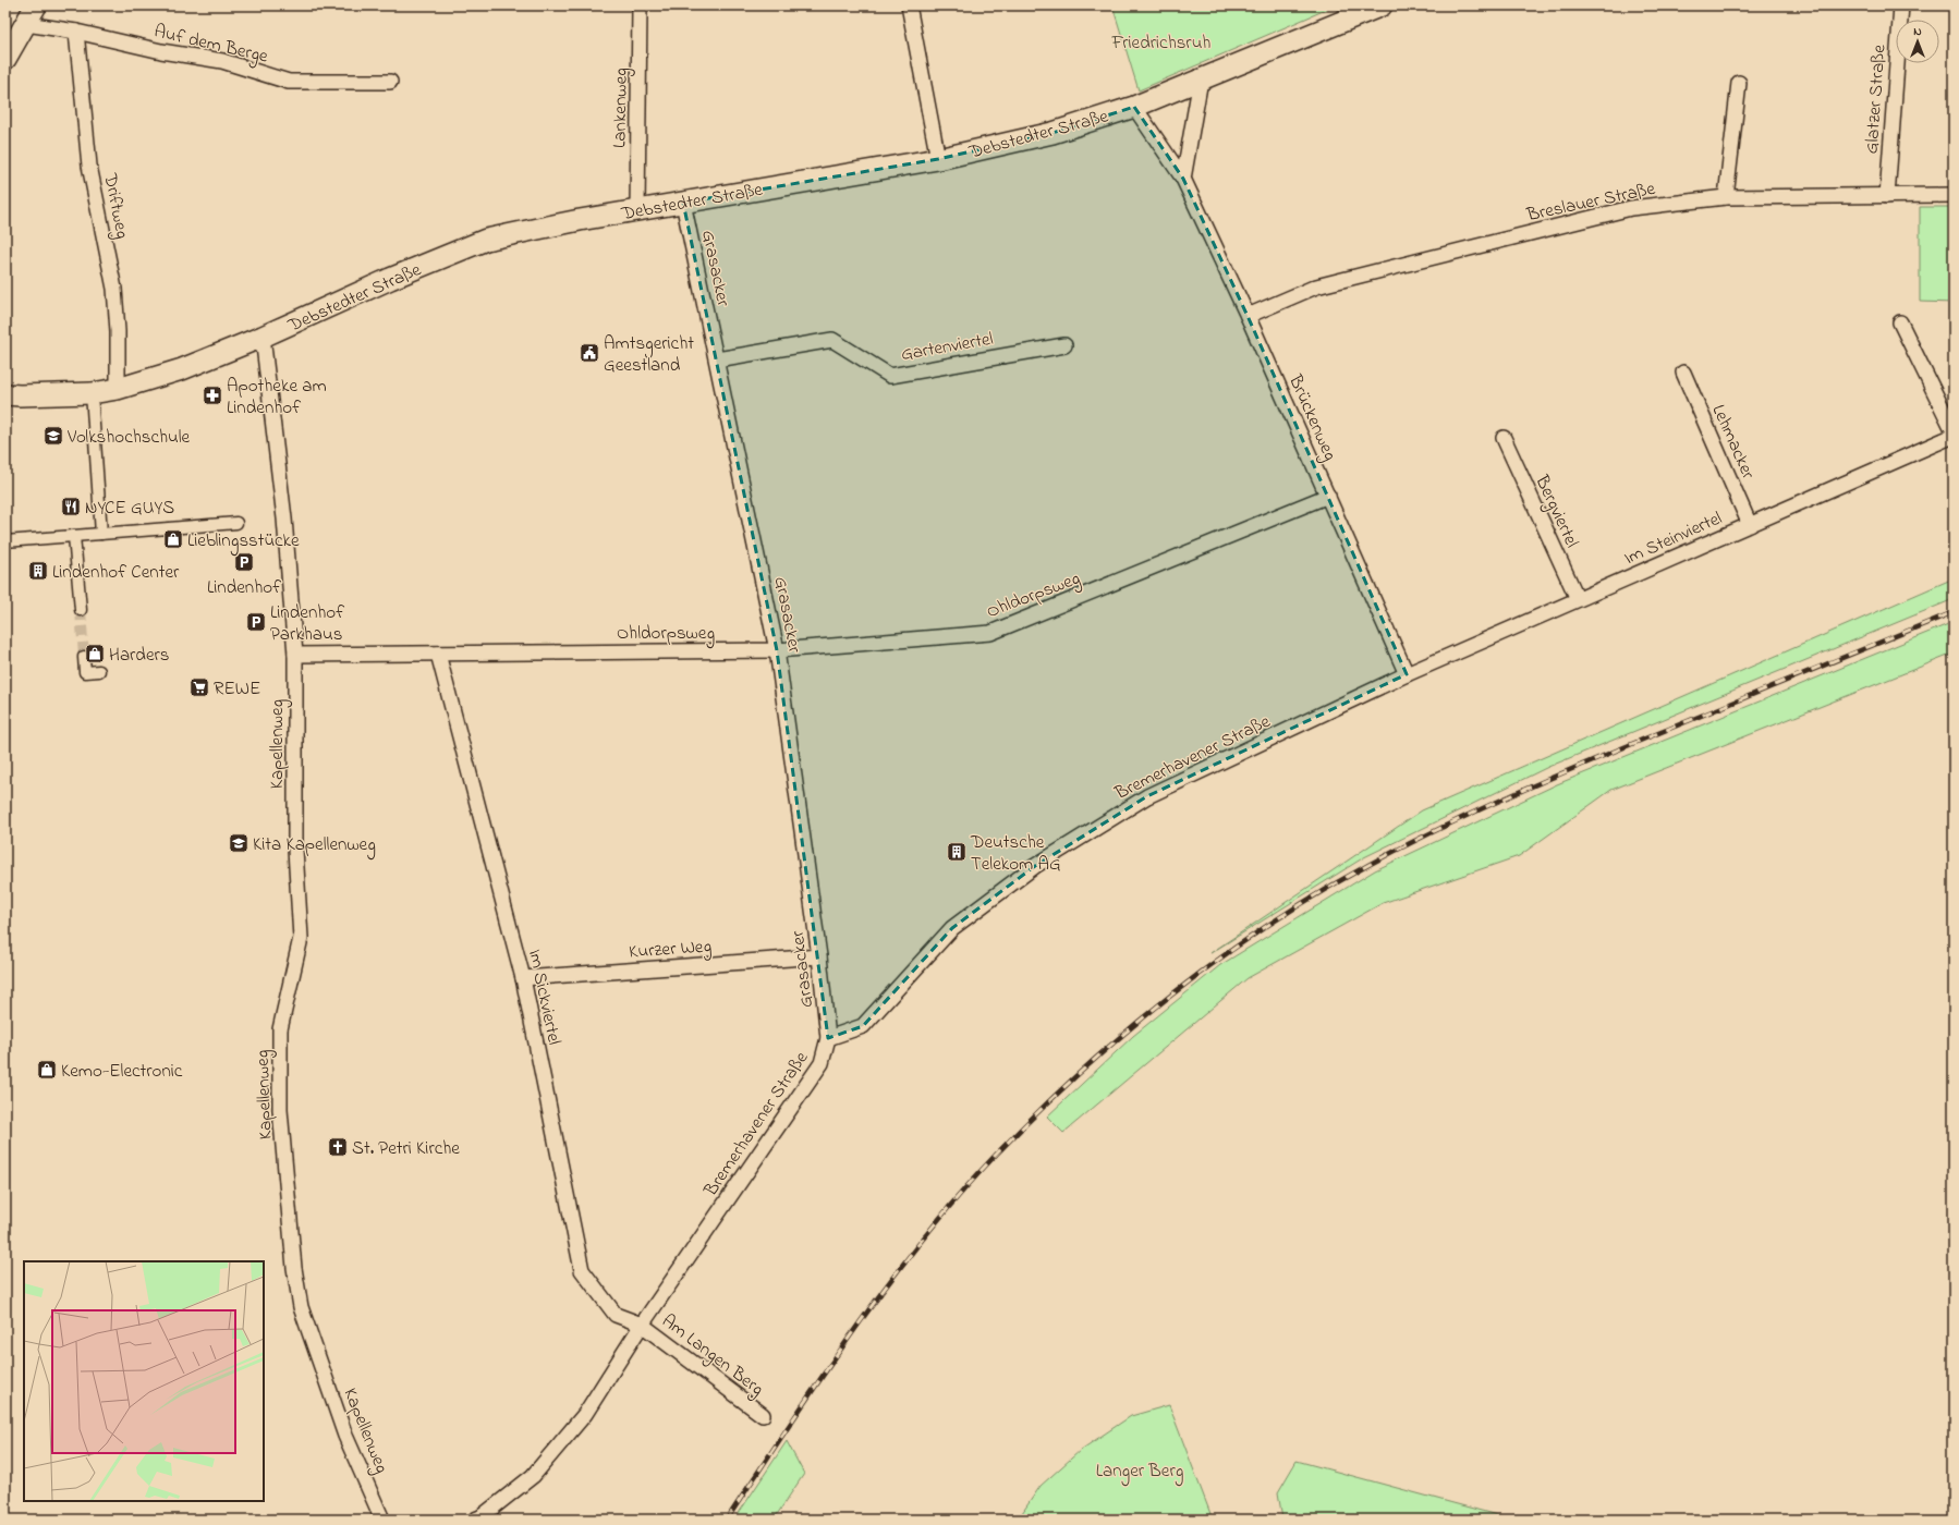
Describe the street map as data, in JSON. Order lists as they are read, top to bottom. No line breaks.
{"streets":{"main road":["Debstedter Straße"],"street":["Auf dem Berge","Glatzer Straße","Lankenweg","Breslauer Straße","Driftweg","Grasacker","Gartenviertel","Brückenweg","Lehmacker","Bergviertel","Im Steinviertel","Ohldorpsweg","Kapellenweg","Bremerhavener Straße","Kurzer Weg","Im Sickviertel","Am Langen Berg"]},"crossings":[["Auf dem Berge","Driftweg"],["Glatzer Straße","Breslauer Straße"],["Lankenweg","Debstedter Straße"],["Debstedter Straße","Driftweg"],["Debstedter Straße","Grasacker"],["Debstedter Straße","Brückenweg"],["Breslauer Straße","Brückenweg"],["Grasacker","Gartenviertel"],["Grasacker","Ohldorpsweg"],["Grasacker","Bremerhavener Straße"],["Grasacker","Kurzer Weg"],["Brückenweg","Im Steinviertel"],["Brückenweg","Ohldorpsweg"],["Brückenweg","Bremerhavener Straße"],["Lehmacker","Im Steinviertel"],["Bergviertel","Im Steinviertel"],["Im Steinviertel","Bremerhavener Straße"],["Ohldorpsweg","Kapellenweg"],["Ohldorpsweg","Im Sickviertel"],["Bremerhavener Straße","Im Sickviertel"],["Bremerhavener Straße","Am Langen Berg"],["Kurzer Weg","Im Sickviertel"],["Im Sickviertel","Am Langen Berg"]],"parks":["Friedrichsruh","Langer Berg"],"places":{"public building":["Amtsgericht Geestland"],"pharmacy":["Apotheke am Lindenhof"],"school or university":["Volkshochschule","Kita Kapellenweg"],"restaurant":["NYCE GUYS"],"shop":["Lieblingsstücke","Harders","Kemo-Electronic"],"parking":["Lindenhof","Lindenhof Parkhaus"],"building":["Lindenhof Center","Deutsche Telekom AG"],"supermarket":["REWE"],"church":["St. Petri Kirche"]},"north":"top"}
